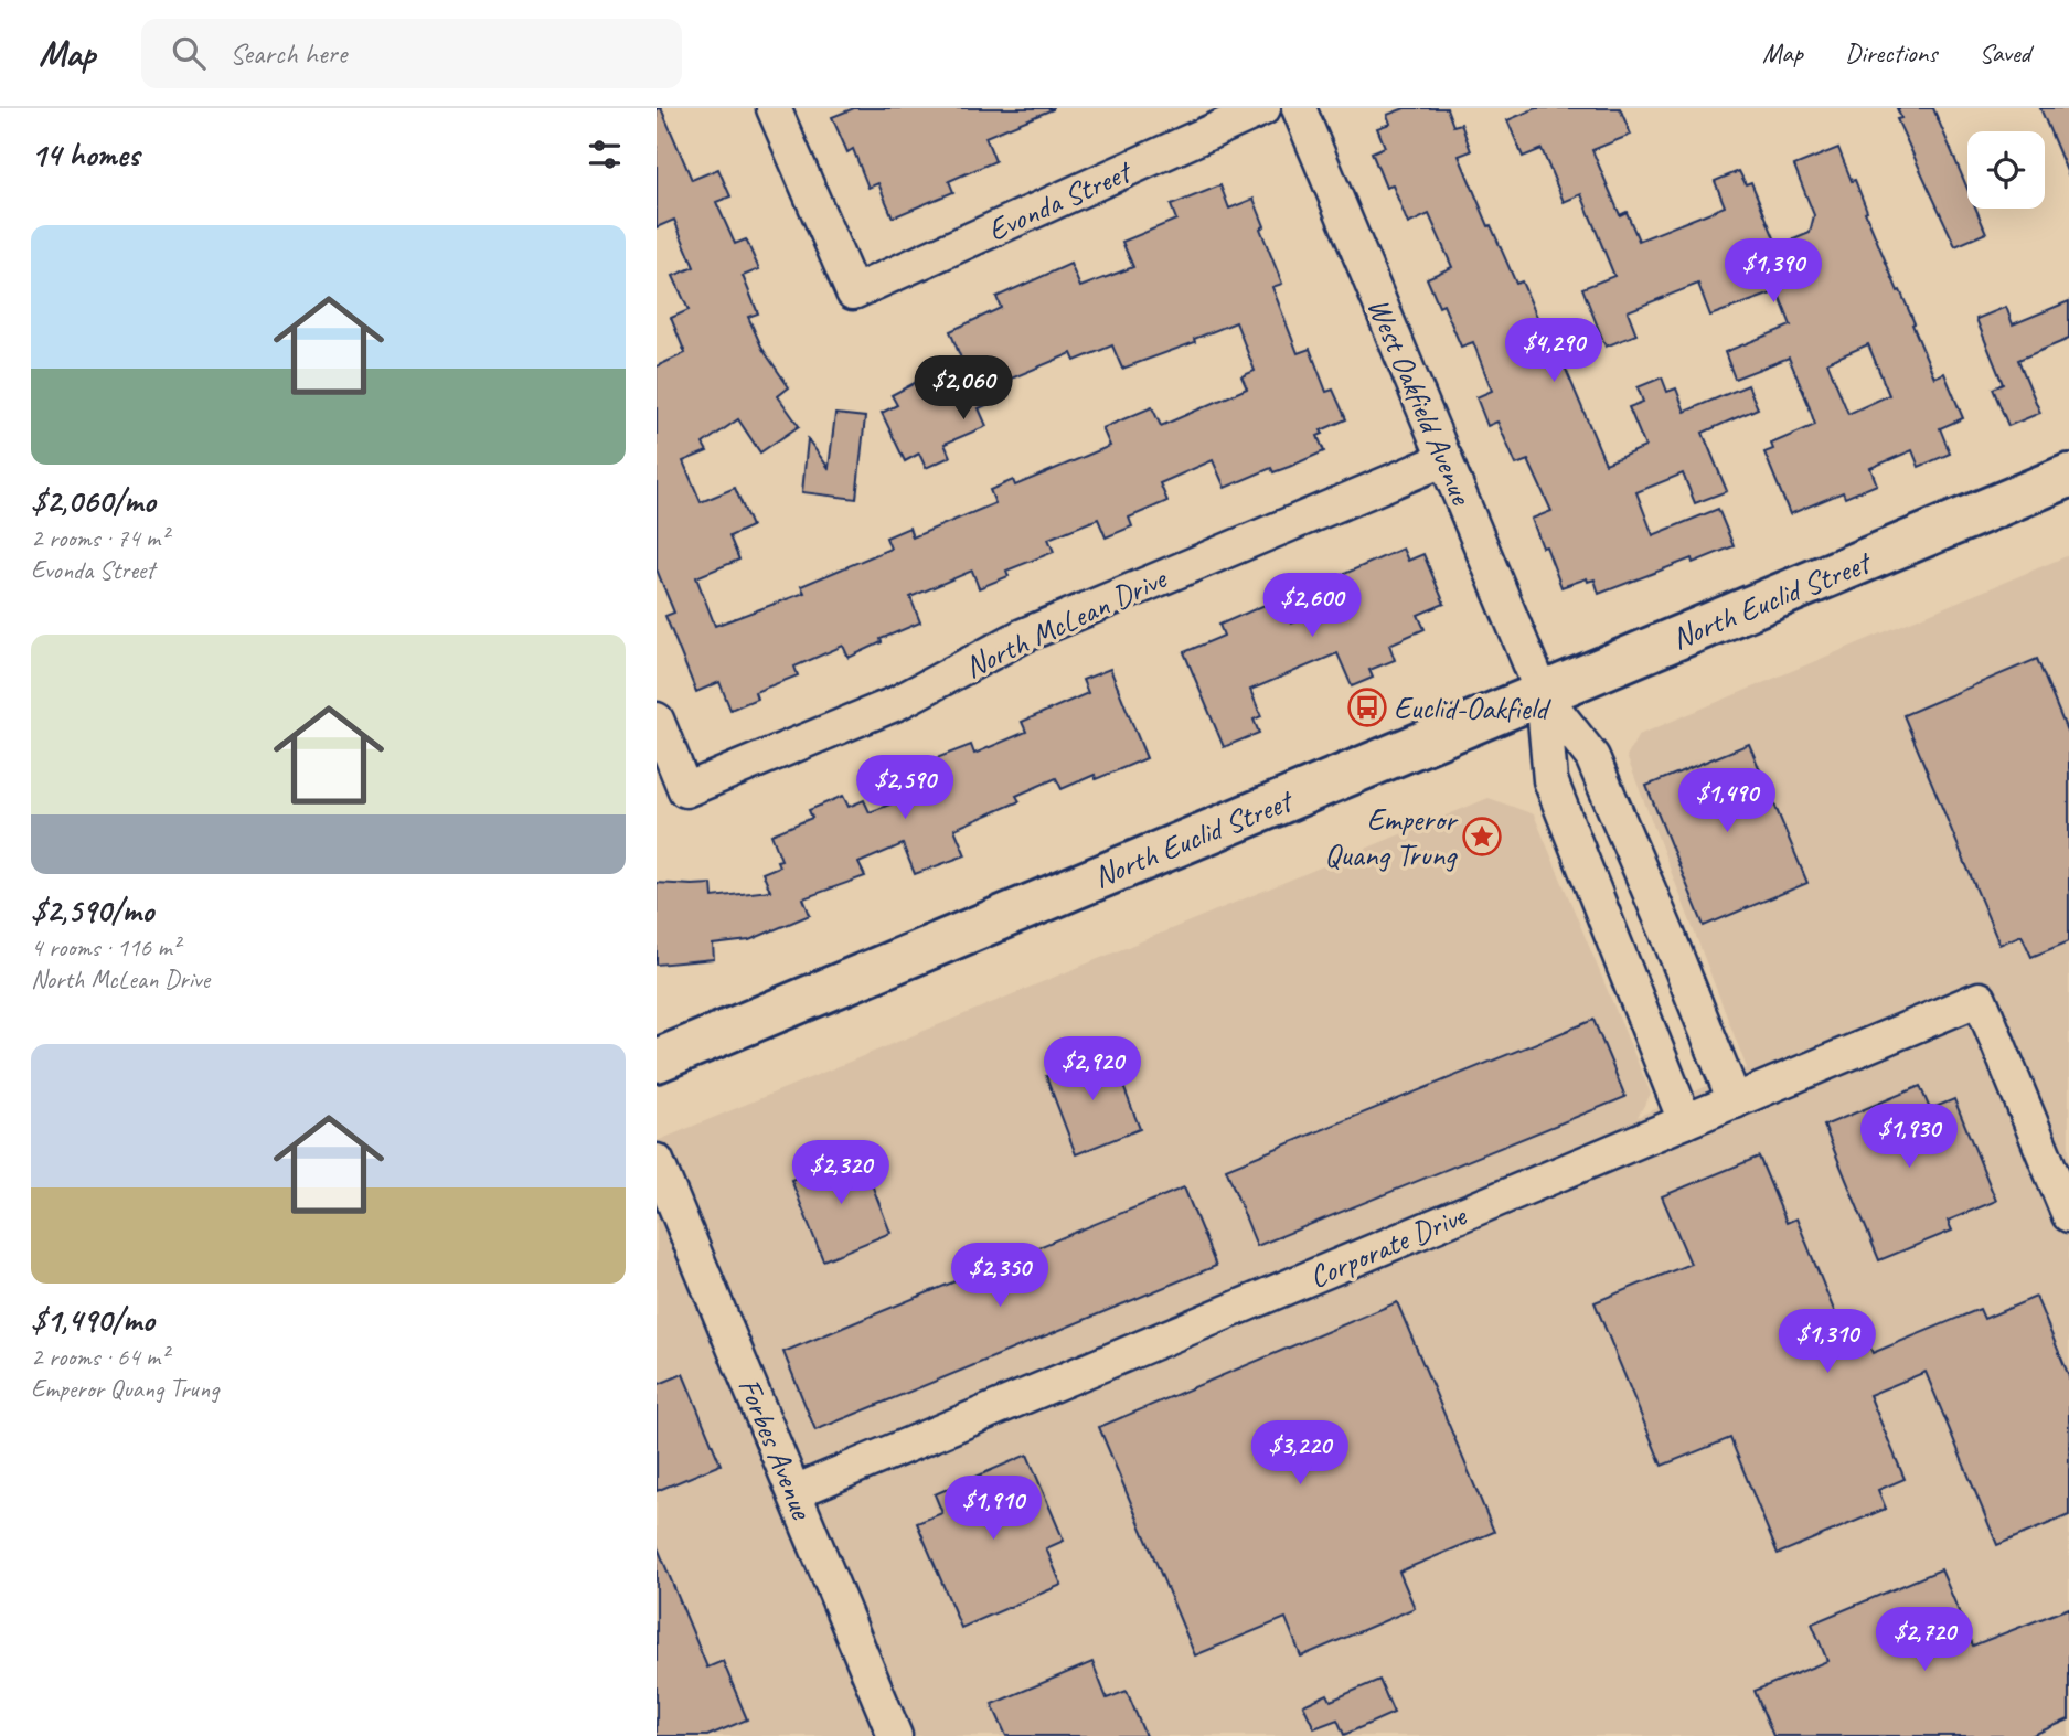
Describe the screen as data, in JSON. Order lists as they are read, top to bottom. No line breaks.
{"streets":{"main road":["North Euclid Street"],"street":["Evonda Street","West Oakfield Avenue","North McLean Drive","Corporate Drive","Forbes Avenue"]},"crossings":[["West Oakfield Avenue","North Euclid Street"],["West Oakfield Avenue","North McLean Drive"],["Corporate Drive","Forbes Avenue"]],"places":{"bus stop":["Euclid-Oakfield"],"place":["Emperor Quang Trung"]},"page":{"header":"Map","search":"Search here","nav":["Map","Directions","Saved"],"heading":"14 homes","list":[{"name":"$2,060/mo","note":"2 rooms · 74 m² · Evonda Street"},{"name":"$2,590/mo","note":"4 rooms · 116 m² · North McLean Drive"},{"name":"$1,490/mo","note":"2 rooms · 64 m² · Emperor Quang Trung"}],"price":["$1,390","$4,290","$2,060","$2,600","$2,590","$1,490","$2,920","$1,930","$2,320","$2,350","$1,310","$3,220","$1,910","$2,720"]}}
